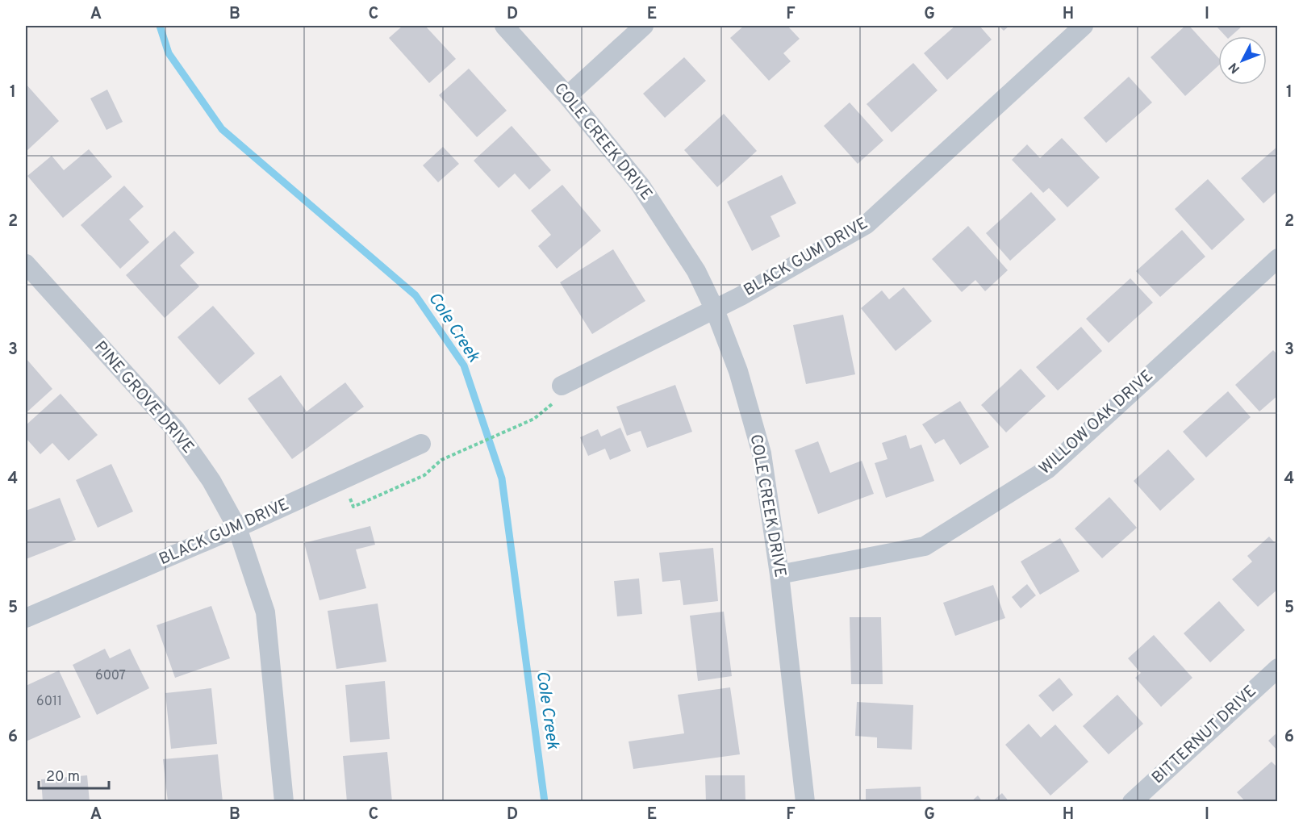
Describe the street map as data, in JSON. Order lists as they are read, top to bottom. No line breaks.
{"streets":{"street":["COLE CREEK DRIVE","BLACK GUM DRIVE","PINE GROVE DRIVE","WILLOW OAK DRIVE","BITTERNUT DRIVE"]},"crossings":[["COLE CREEK DRIVE","BLACK GUM DRIVE"],["COLE CREEK DRIVE","WILLOW OAK DRIVE"],["BLACK GUM DRIVE","PINE GROVE DRIVE"]],"water":["Cole Creek"],"house_numbers":["6007","6011"],"scale_bar":"20 m","north":"bottom left","grid":{"columns":["A","B","C","D","E","F","G","H","I"],"rows":["1","2","3","4","5","6"]}}
